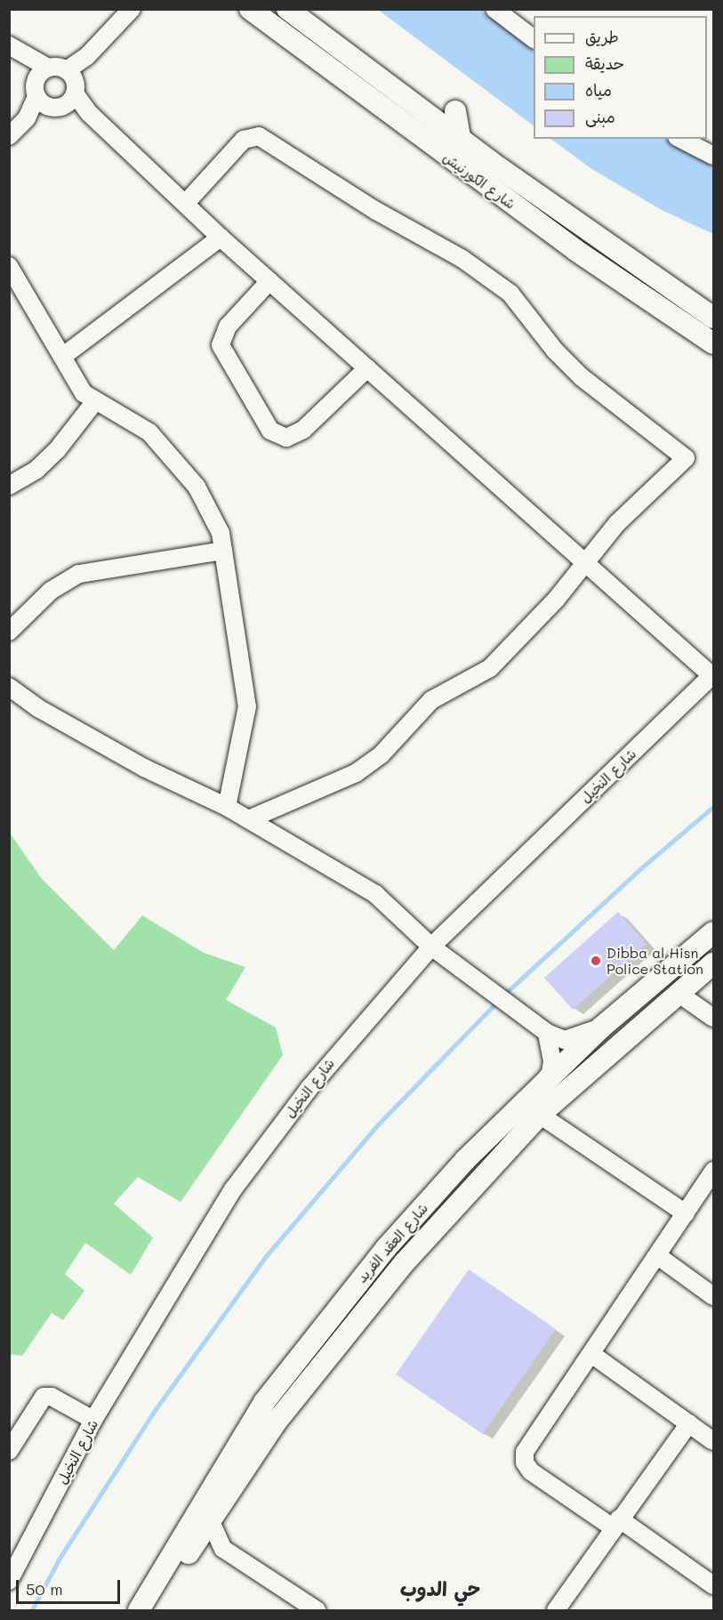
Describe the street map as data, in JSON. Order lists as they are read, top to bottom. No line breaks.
{"streets":{"main road":["شارع الكورنيش","شارع العقد الفريد"],"street":["شارع النخيل"]},"districts":["حي الدوب"],"places":["Dibba al Hisn Police Station"],"legend":["طريق","حديقة","مياه","مبنى"],"scale_bar":"50 m"}
